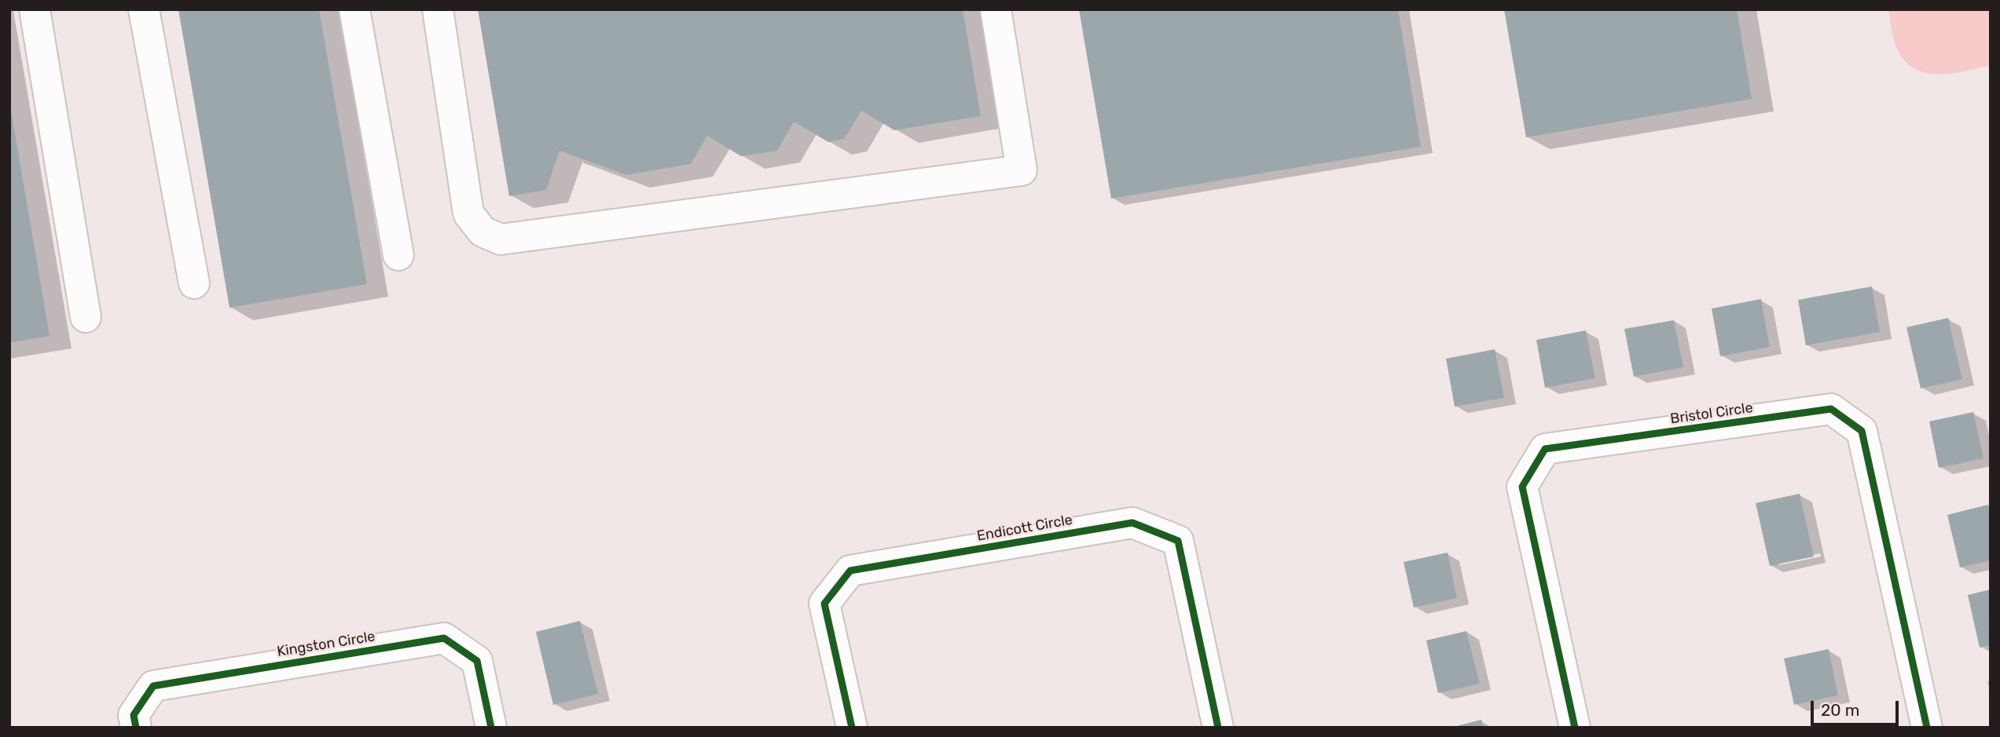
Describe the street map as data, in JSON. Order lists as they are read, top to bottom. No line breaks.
{"streets":{"street":["Bristol Circle","Endicott Circle","Kingston Circle"]},"scale_bar":"20 m"}
